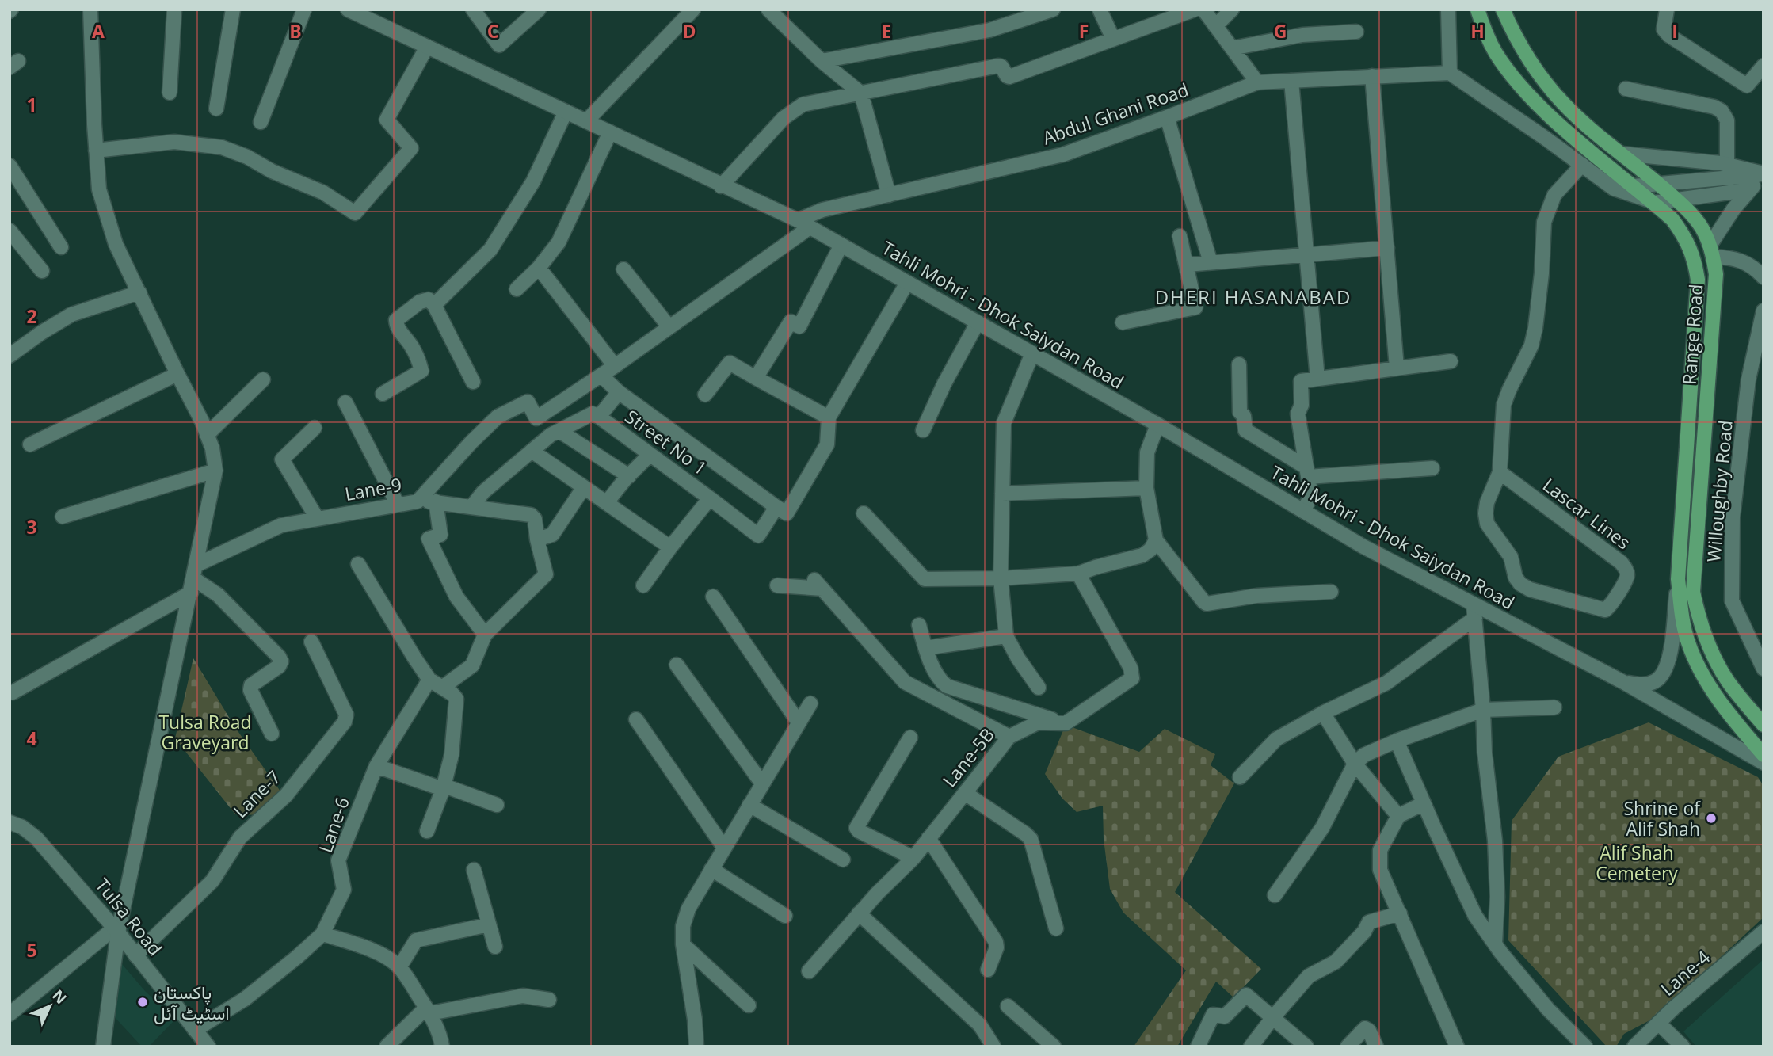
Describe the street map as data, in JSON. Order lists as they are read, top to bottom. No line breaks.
{"streets":{"main road":["Range Road"],"street":["Abdul Ghani Road","Tahli Mohri - Dhok Saiydan Road","Street No 1","Lane-9","Willoughby Road","Lascar Lines","Lane-5B","Lane-7","Lane-6","Tulsa Road","Lane-4"]},"crossings":[["Abdul Ghani Road","Tahli Mohri - Dhok Saiydan Road"],["Abdul Ghani Road","Lane-9"],["Lane-7","Tulsa Road"],["Lane-6","Tulsa Road"]],"districts":["DHERI HASANABAD"],"parks":["Tulsa Road Graveyard","Alif Shah Cemetery"],"places":["Shrine of Alif Shah","پاکستان اسٹیٹ آئل"],"north":"top right","grid":{"columns":["A","B","C","D","E","F","G","H","I"],"rows":["1","2","3","4","5"]}}
